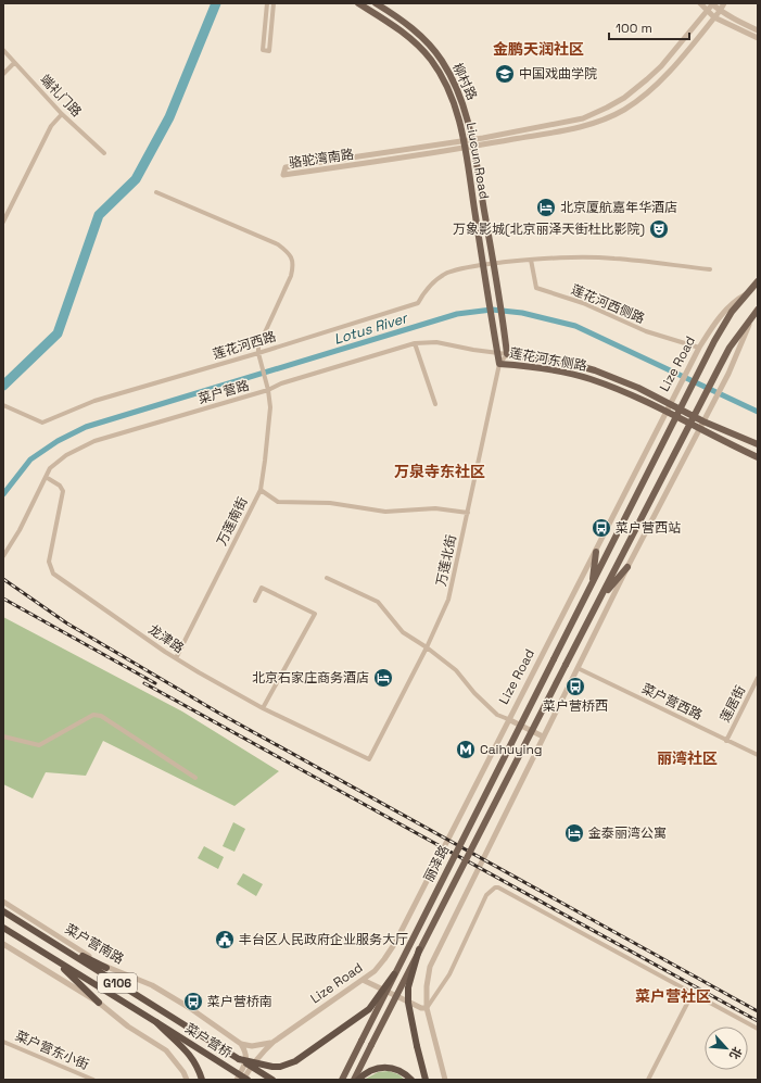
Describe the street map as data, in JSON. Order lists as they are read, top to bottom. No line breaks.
{"streets":{"highway":["G106","菜户营桥"],"main road":["柳村路","Liucun Road","莲花河东侧路","Lize Road","丽泽路"],"street":["端礼门路","骆驼湾南路","莲花河西侧路","莲花河西路","菜户营路","万莲南街","万莲北街","龙津路","菜户营西路","莲居街","菜户营南路","菜户营东小街"]},"crossings":[["柳村路","骆驼湾南路"],["柳村路","莲花河西路"],["柳村路","莲花河东侧路"],["柳村路","菜户营路"],["柳村路","万莲北街"],["骆驼湾南路","Liucun Road"],["Liucun Road","莲花河西路"],["Liucun Road","莲花河东侧路"],["Liucun Road","菜户营路"],["Liucun Road","万莲北街"],["莲花河西侧路","莲花河西路"],["莲花河西侧路","Lize Road"],["莲花河西路","万莲南街"],["莲花河东侧路","Lize Road"],["莲花河东侧路","菜户营路"],["莲花河东侧路","万莲北街"],["Lize Road","丽泽路"],["菜户营路","万莲南街"],["菜户营路","万莲北街"],["菜户营路","龙津路"],["万莲南街","龙津路"],["万莲北街","龙津路"],["菜户营西路","莲居街"],["G106","菜户营桥"]],"districts":["金鹏天润社区","万泉寺东社区","丽湾社区","菜户营社区"],"water":["Lotus River"],"places":{"school or university":["中国戏曲学院"],"hotel":["北京厦航嘉年华酒店","北京石家庄商务酒店","金泰丽湾公寓"],"theatre":["万象影城(北京丽泽天街杜比影院)"],"bus stop":["菜户营西站","菜户营桥西","菜户营桥南"],"metro station":["Caihuying"],"public building":["丰台区人民政府企业服务大厅"]},"scale_bar":"100 m","north":"bottom right"}
